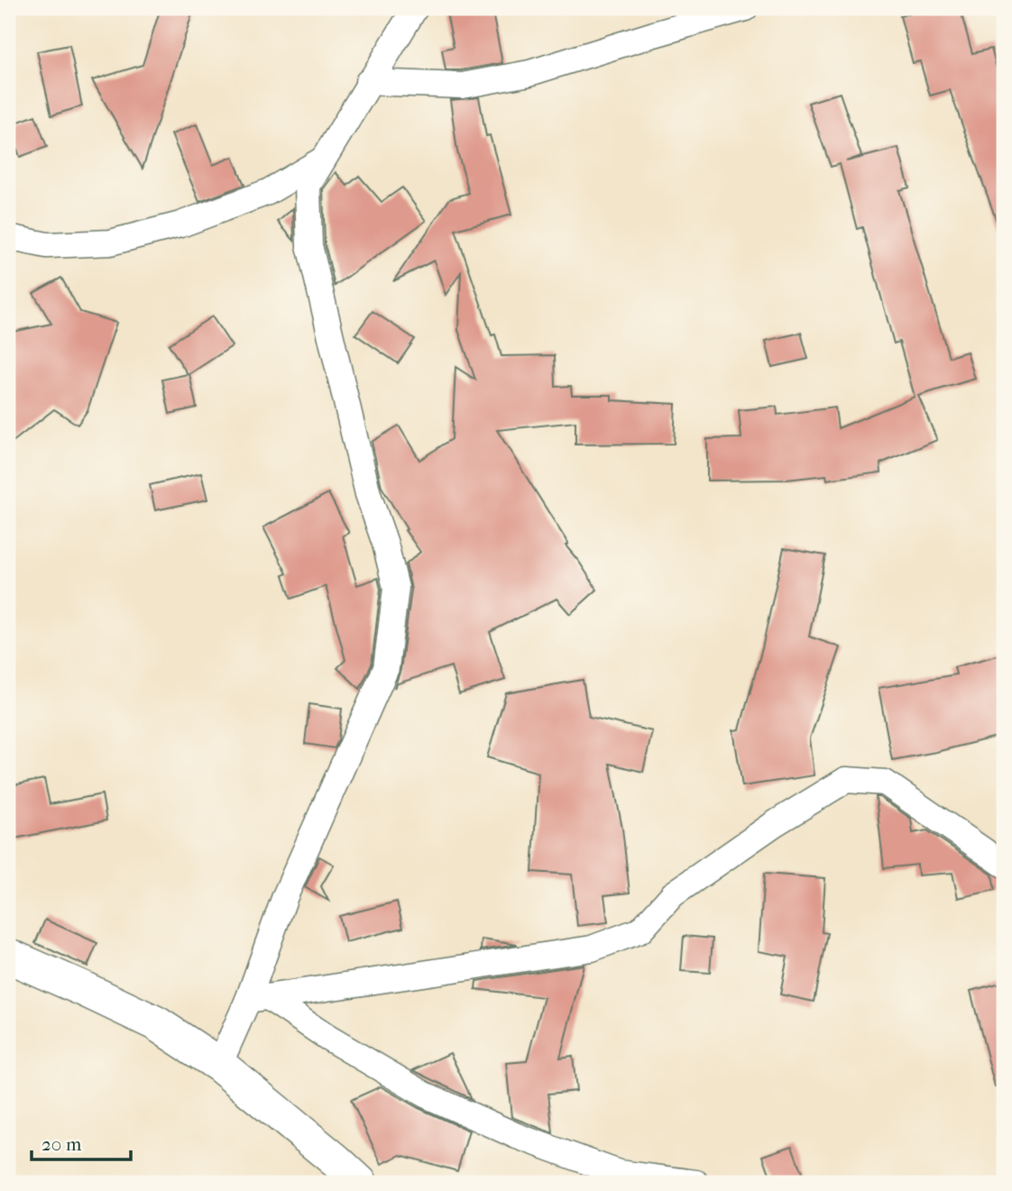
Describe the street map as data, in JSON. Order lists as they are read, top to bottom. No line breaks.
{"scale_bar":"20 m"}
